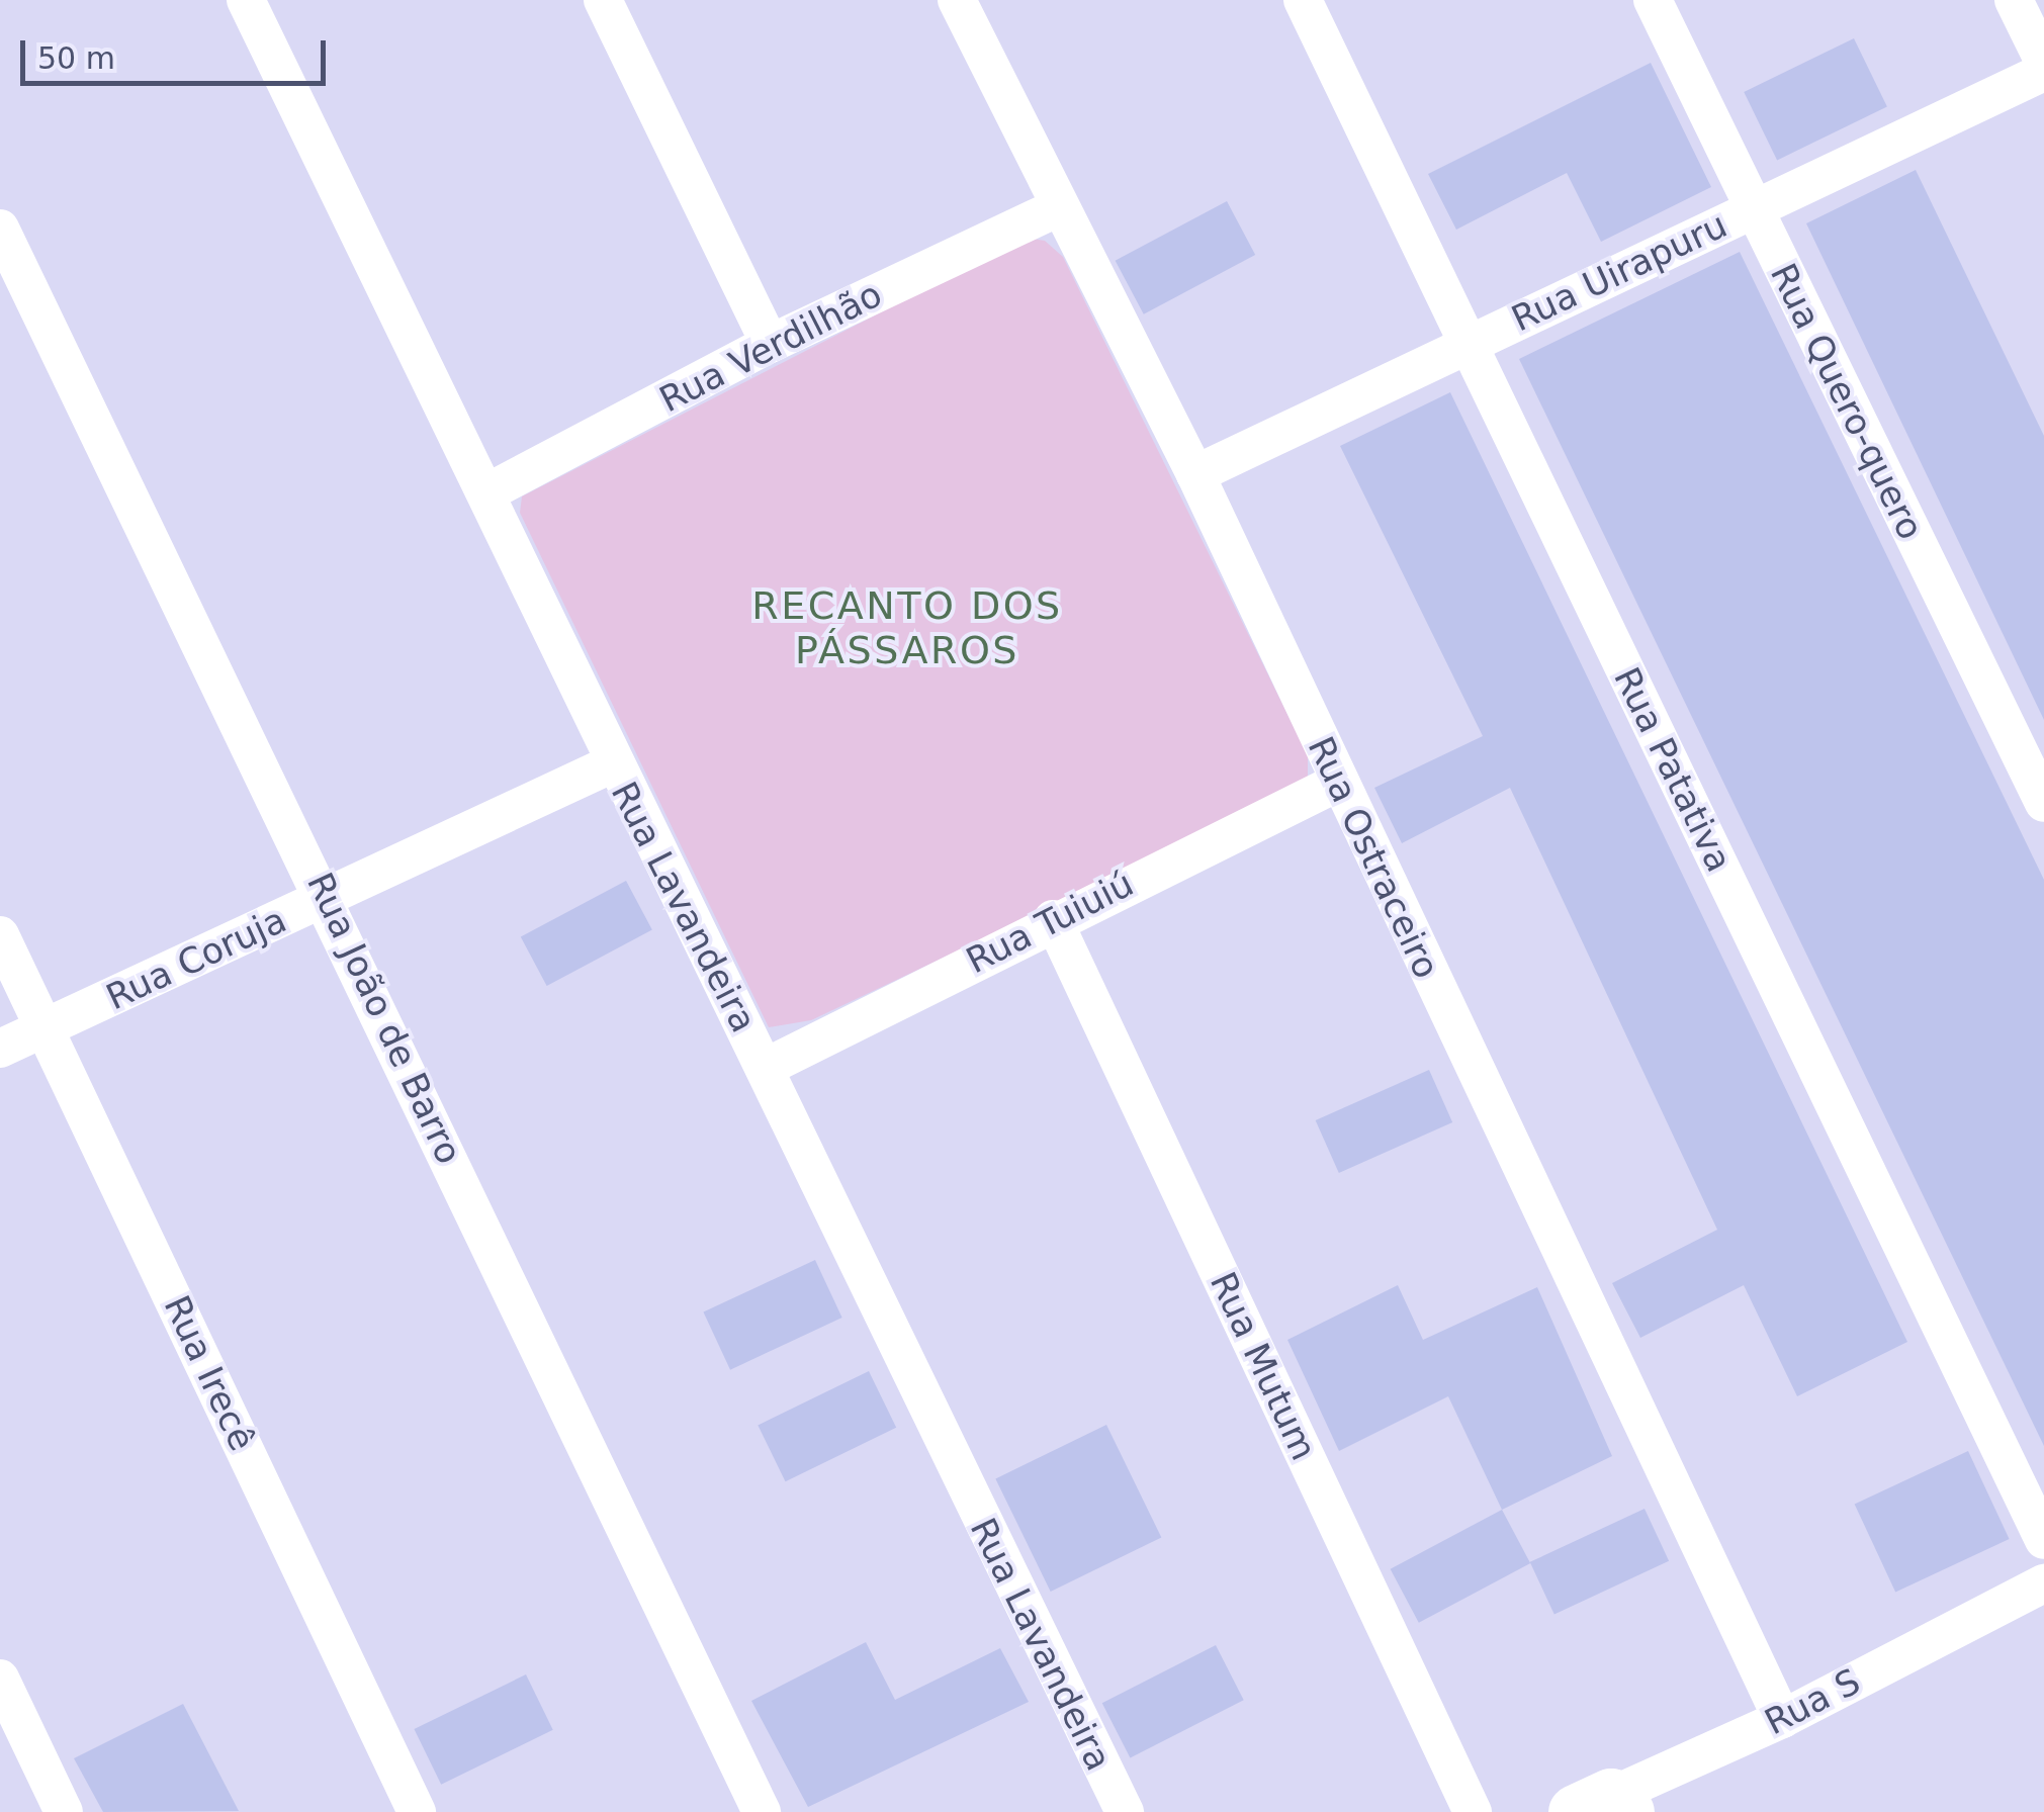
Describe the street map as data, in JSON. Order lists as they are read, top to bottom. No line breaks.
{"streets":{"street":["Rua Uirapuru","Rua Verdilhão","Rua Quero-quero","Rua Patativa","Rua Ostraceiro","Rua Lavandeira","Rua Tuiuiú","Rua Coruja","Rua João de Barro","Rua Mutum","Rua Irecê","Rua S"]},"crossings":[["Rua Uirapuru","Rua Quero-quero"],["Rua Uirapuru","Rua Patativa"],["Rua Uirapuru","Rua Ostraceiro"],["Rua Verdilhão","Rua Ostraceiro"],["Rua Verdilhão","Rua Lavandeira"],["Rua Ostraceiro","Rua Tuiuiú"],["Rua Ostraceiro","Rua S"],["Rua Lavandeira","Rua Tuiuiú"],["Rua Lavandeira","Rua Coruja"],["Rua Tuiuiú","Rua Mutum"],["Rua Coruja","Rua João de Barro"],["Rua Coruja","Rua Irecê"]],"districts":["RECANTO DOS PÁSSAROS"],"scale_bar":"50 m"}
